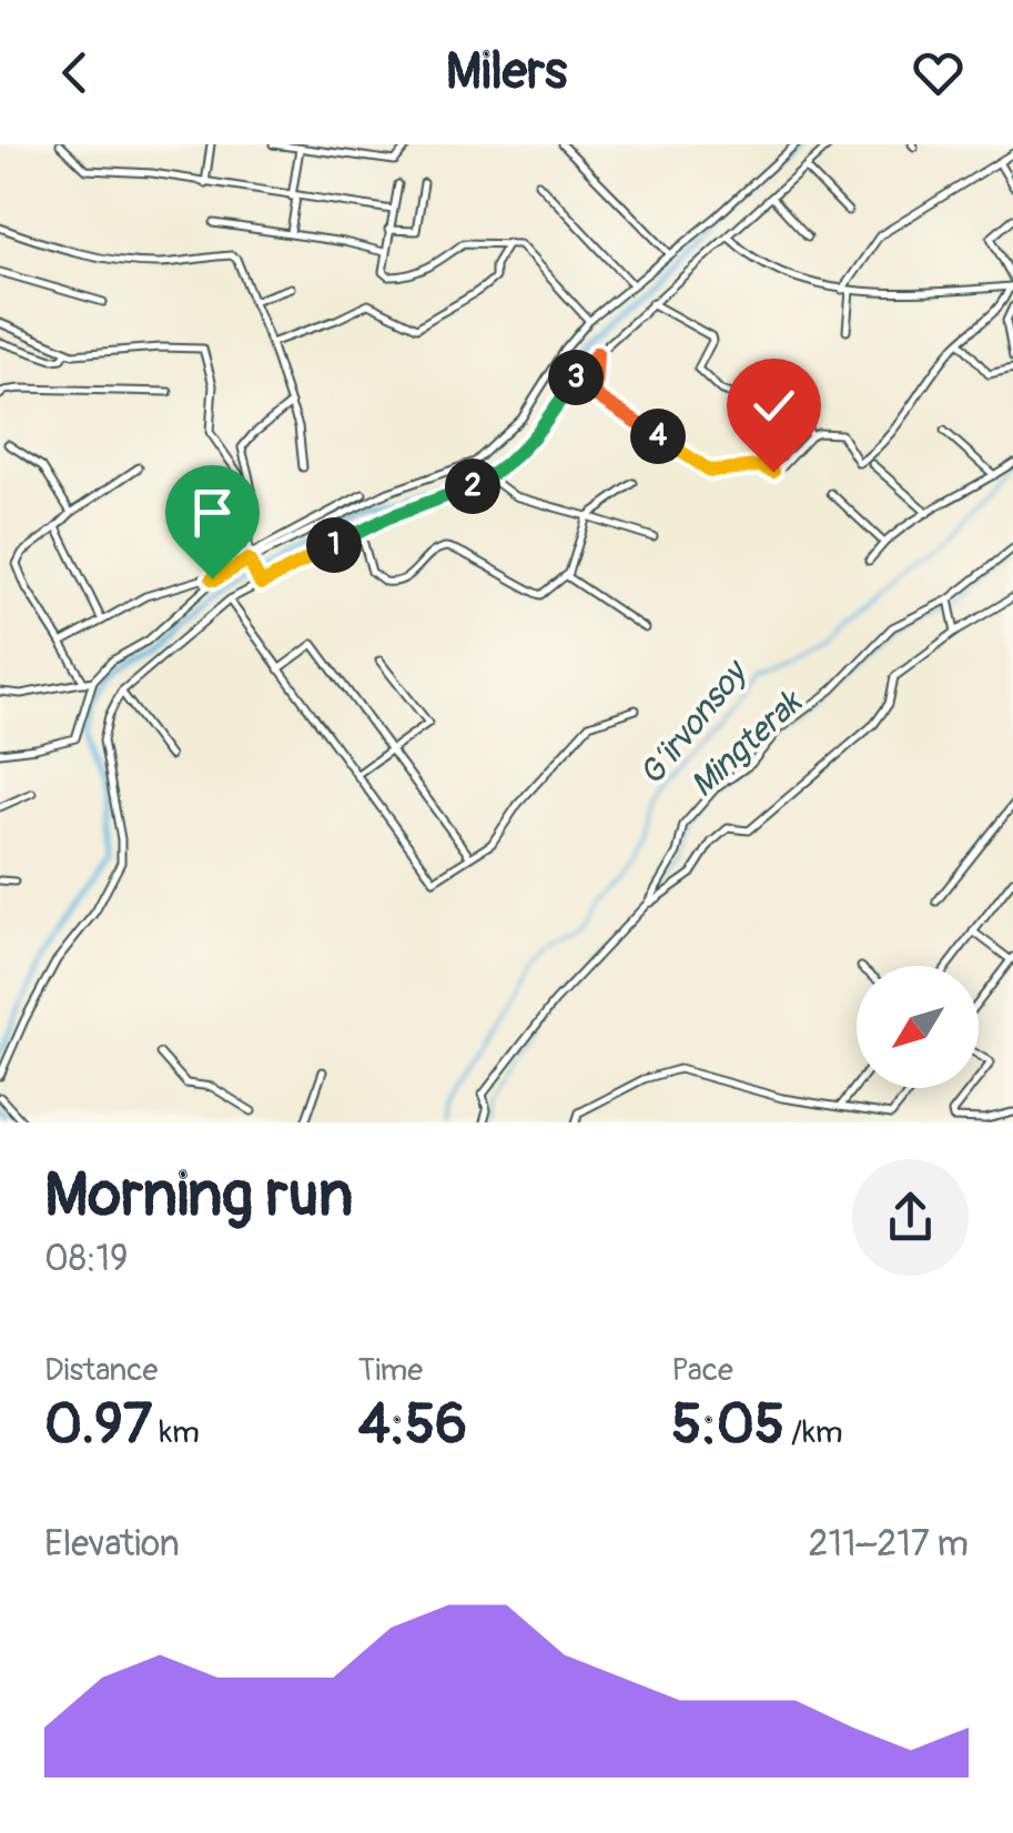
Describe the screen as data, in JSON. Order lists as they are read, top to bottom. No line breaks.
{"water":["G‘irvonsoy","Mingterak"],"north":"bottom left","page":{"header":"Milers","pins":["3","4","2","1"],"heading":["Morning run","08:19"],"stats":[["Distance","0.97 km"],["Time","4:56"],["Pace","5:05 /km"]],"chart":["Elevation","211–217 m"]}}
